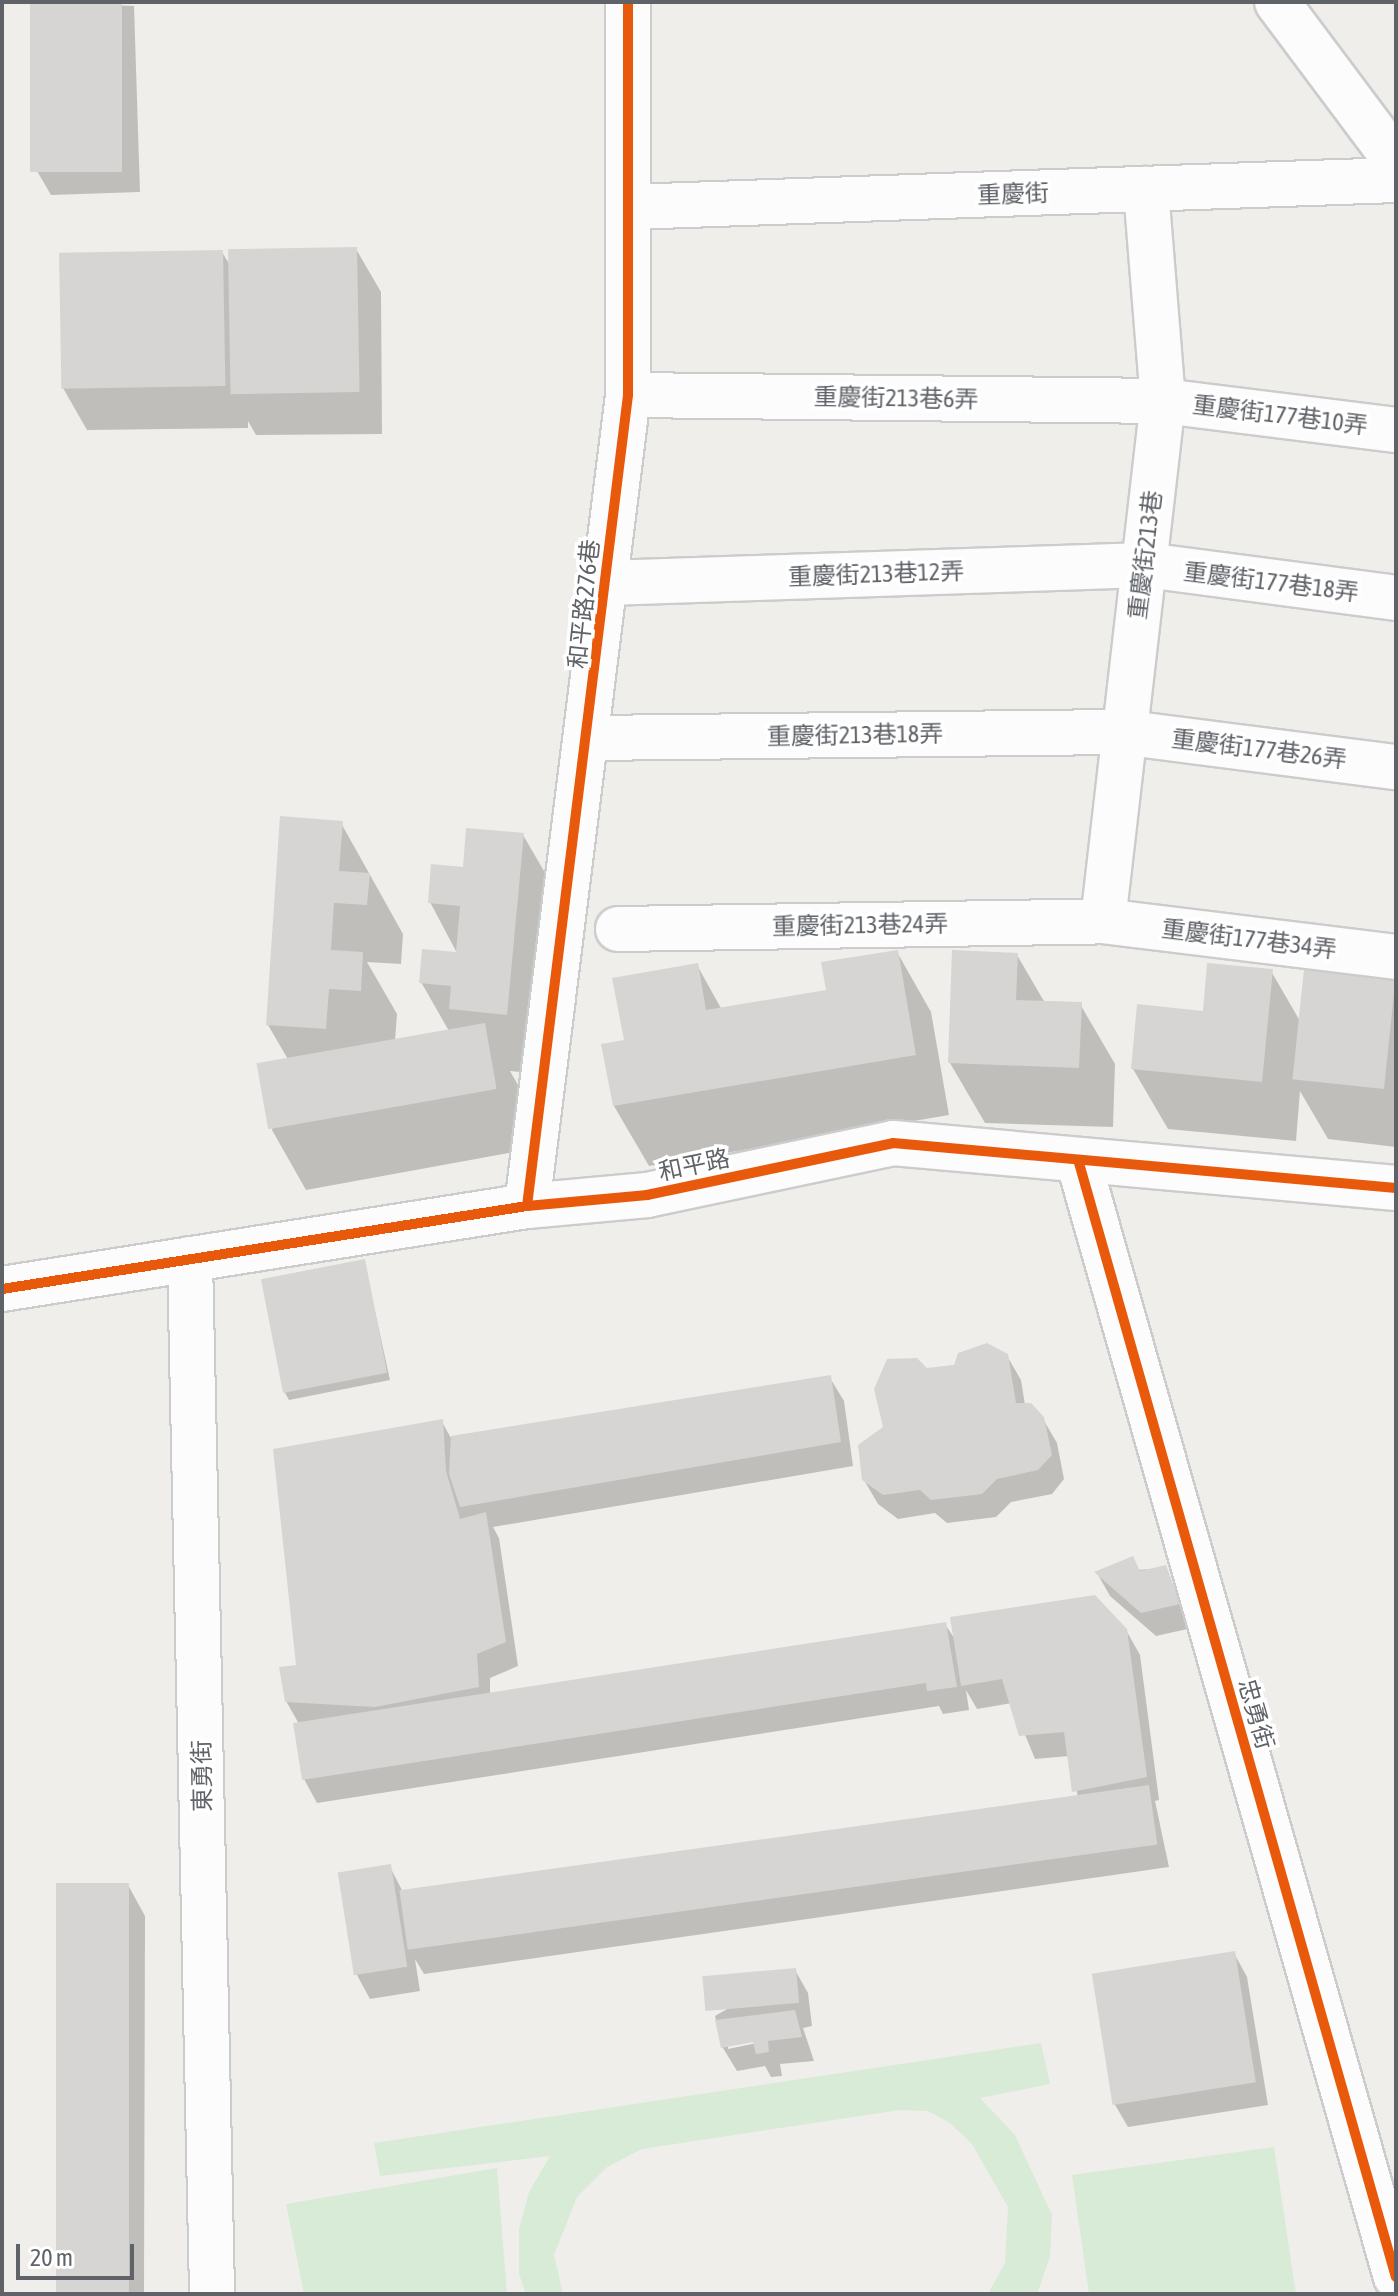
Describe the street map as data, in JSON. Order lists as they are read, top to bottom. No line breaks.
{"streets":{"street":["重慶街","重慶街213巷6弄","重慶街177巷10弄","重慶街213巷","重慶街213巷12弄","重慶街177巷18弄","和平路276巷","重慶街213巷18弄","重慶街177巷26弄","重慶街213巷24弄","重慶街177巷34弄","和平路","忠勇街","東勇街"]},"crossings":[["重慶街","重慶街213巷"],["重慶街","和平路276巷"],["重慶街213巷6弄","重慶街177巷10弄"],["重慶街213巷6弄","重慶街213巷"],["重慶街213巷6弄","和平路276巷"],["重慶街177巷10弄","重慶街213巷"],["重慶街213巷","重慶街213巷12弄"],["重慶街213巷","重慶街177巷18弄"],["重慶街213巷","重慶街213巷18弄"],["重慶街213巷","重慶街177巷26弄"],["重慶街213巷","重慶街213巷24弄"],["重慶街213巷","重慶街177巷34弄"],["重慶街213巷12弄","重慶街177巷18弄"],["重慶街213巷12弄","和平路276巷"],["和平路276巷","重慶街213巷18弄"],["和平路276巷","和平路"],["重慶街213巷18弄","重慶街177巷26弄"],["重慶街213巷24弄","重慶街177巷34弄"],["和平路","忠勇街"],["和平路","東勇街"]],"scale_bar":"20 m"}
